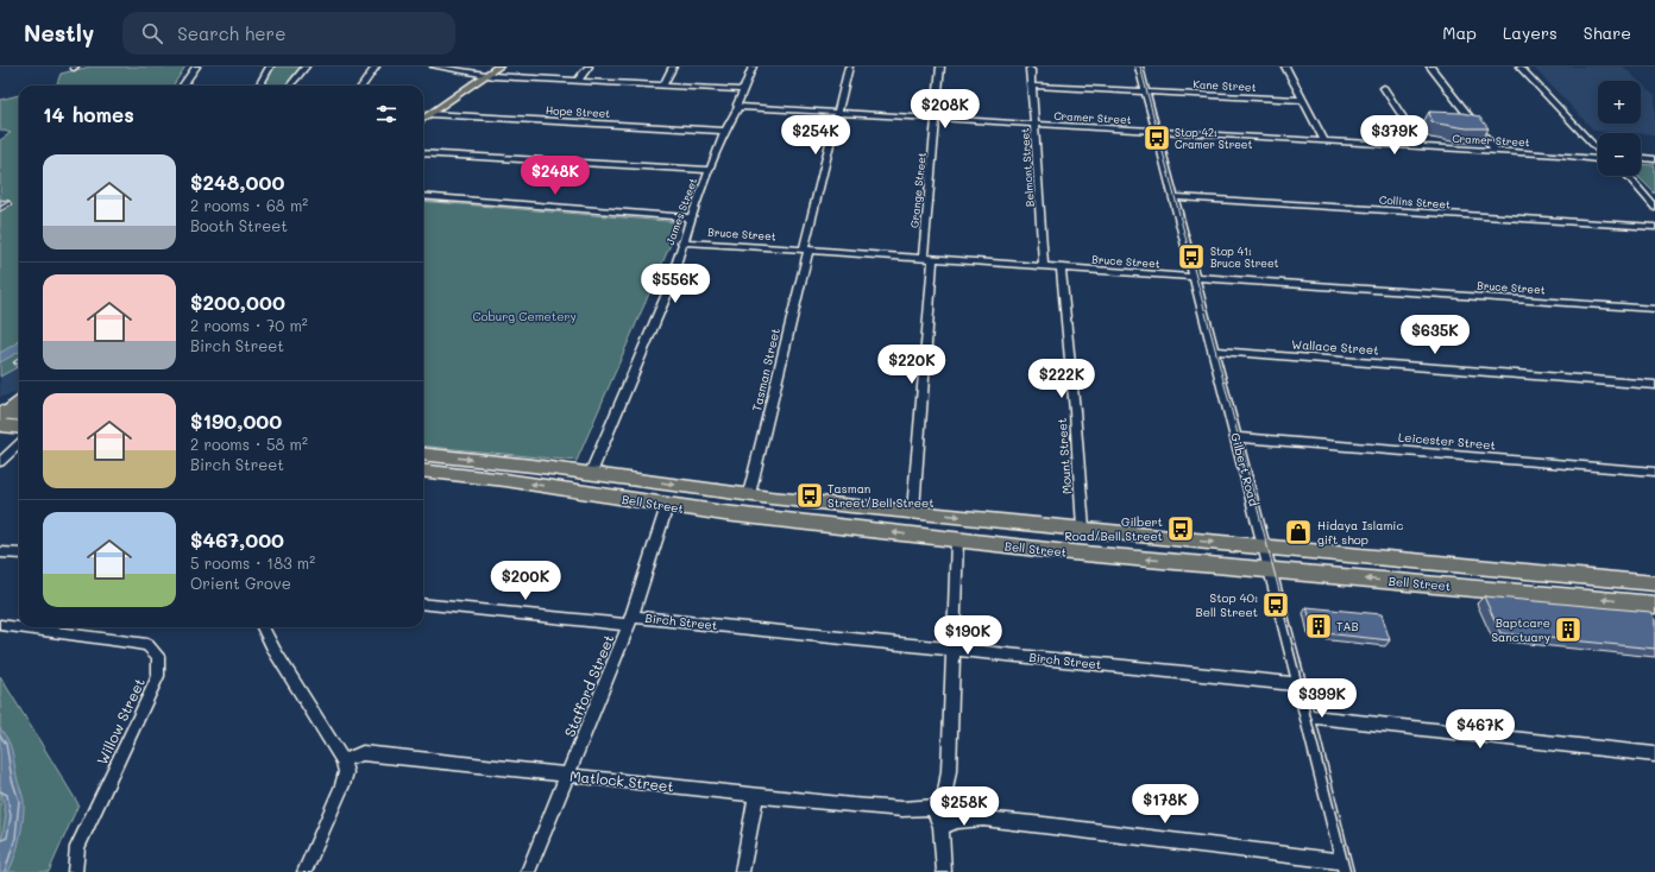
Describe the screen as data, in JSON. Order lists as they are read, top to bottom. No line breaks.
{"streets":{"highway":["Bell Street"],"street":["Kane Street","Hope Street","Cramer Street","Belmont Street","Grange Street","Collins Street","James Street","Bruce Street","Wallace Street","Tasman Street","Leicester Street","Mount Street","Gilbert Road","Birch Street","Stafford Street","Willow Street","Matlock Street"]},"crossings":[["Kane Street","Belmont Street"],["Kane Street","Gilbert Road"],["Hope Street","James Street"],["Cramer Street","Belmont Street"],["Cramer Street","Grange Street"],["Cramer Street","James Street"],["Cramer Street","Tasman Street"],["Cramer Street","Gilbert Road"],["Belmont Street","Bruce Street"],["Grange Street","Bruce Street"],["Grange Street","Bell Street"],["Collins Street","Gilbert Road"],["James Street","Bruce Street"],["James Street","Bell Street"],["Bruce Street","Tasman Street"],["Bruce Street","Mount Street"],["Bruce Street","Gilbert Road"],["Wallace Street","Gilbert Road"],["Tasman Street","Bell Street"],["Leicester Street","Gilbert Road"],["Mount Street","Bell Street"],["Gilbert Road","Bell Street"],["Gilbert Road","Birch Street"],["Gilbert Road","Matlock Street"],["Bell Street","Stafford Street"],["Birch Street","Stafford Street"],["Stafford Street","Matlock Street"]],"parks":["Coburg Cemetery"],"places":{"bus stop":["Stop 42: Cramer Street","Stop 41: Bruce Street","Tasman Street/Bell Street","Gilbert Road/Bell Street","Stop 40: Bell Street"],"shop":["Hidaya Islamic gift shop"],"building":["TAB","Baptcare Sanctuary"]},"page":{"header":"Nestly","search":"Search here","nav":["Map","Layers","Share"],"map_buttons":["+","−"],"heading":"14 homes","price":["$208K","$254K","$379K","$248K","$556K","$635K","$220K","$222K","$200K","$190K","$399K","$467K","$178K","$258K"],"list":[{"name":"$248,000","note":"2 rooms · 68 m² · Booth Street"},{"name":"$200,000","note":"2 rooms · 70 m² · Birch Street"},{"name":"$190,000","note":"2 rooms · 58 m² · Birch Street"},{"name":"$467,000","note":"5 rooms · 183 m² · Orient Grove"}]}}
